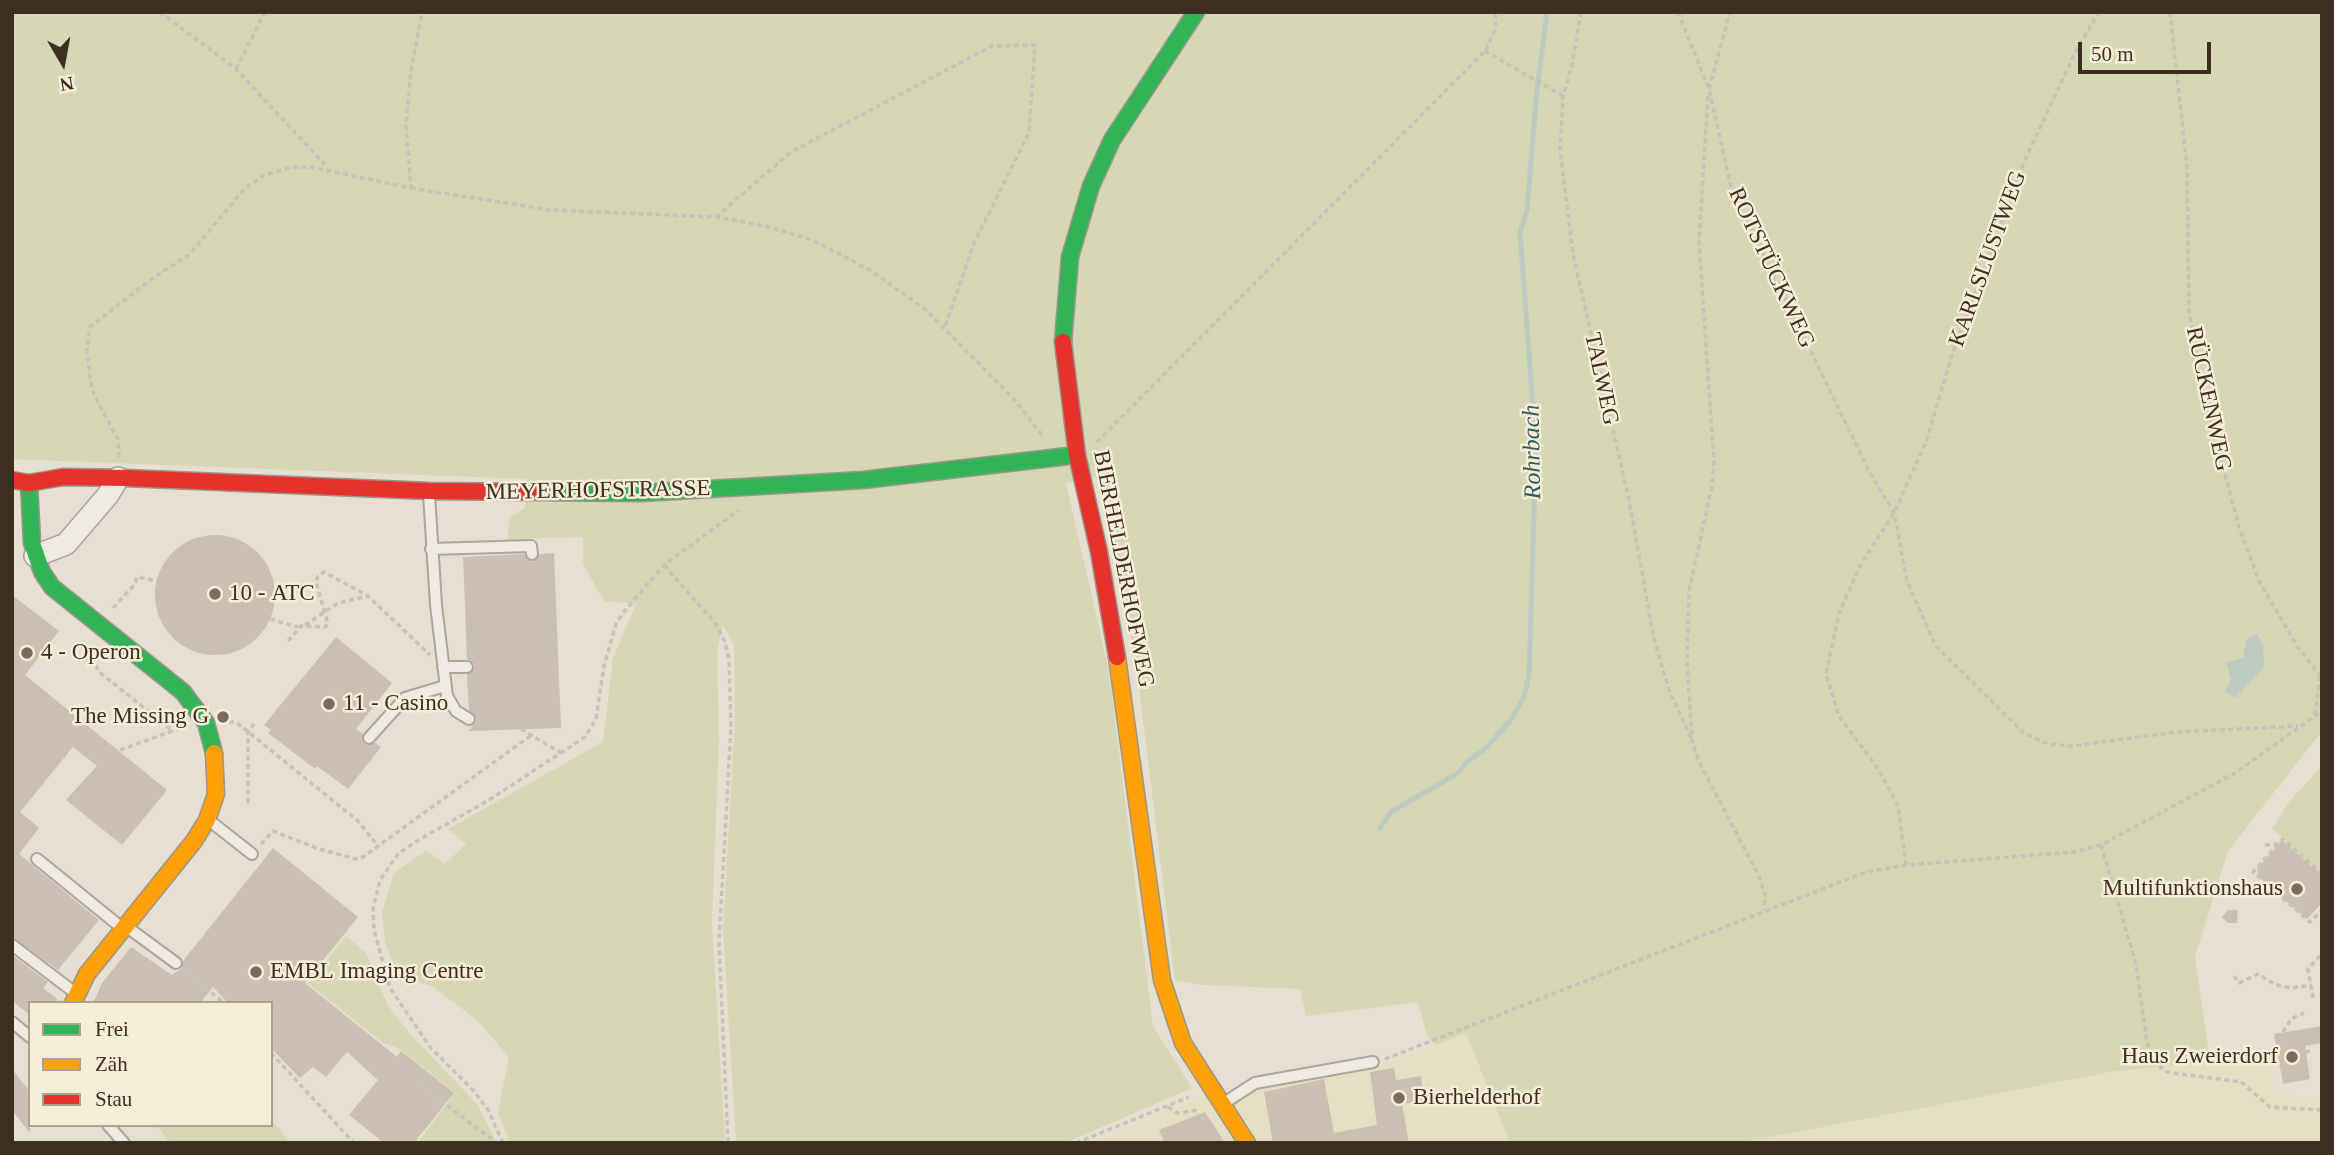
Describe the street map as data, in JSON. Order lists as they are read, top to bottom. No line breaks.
{"streets":{"street":["MEYERHOFSTRASSE","BIERHELDERHOFWEG"],"path":["KARLSLUSTWEG","ROTSTÜCKWEG","TALWEG","RÜCKENWEG"]},"crossings":[["KARLSLUSTWEG","ROTSTÜCKWEG"],["MEYERHOFSTRASSE","BIERHELDERHOFWEG"]],"water":["Rohrbach"],"places":["10 - ATC","4 - Operon","11 - Casino","The Missing G","Multifunktionshaus","EMBL Imaging Centre","Haus Zweierdorf","Bierhelderhof"],"legend":["Frei","Zäh","Stau"],"scale_bar":"50 m","north":"bottom"}
